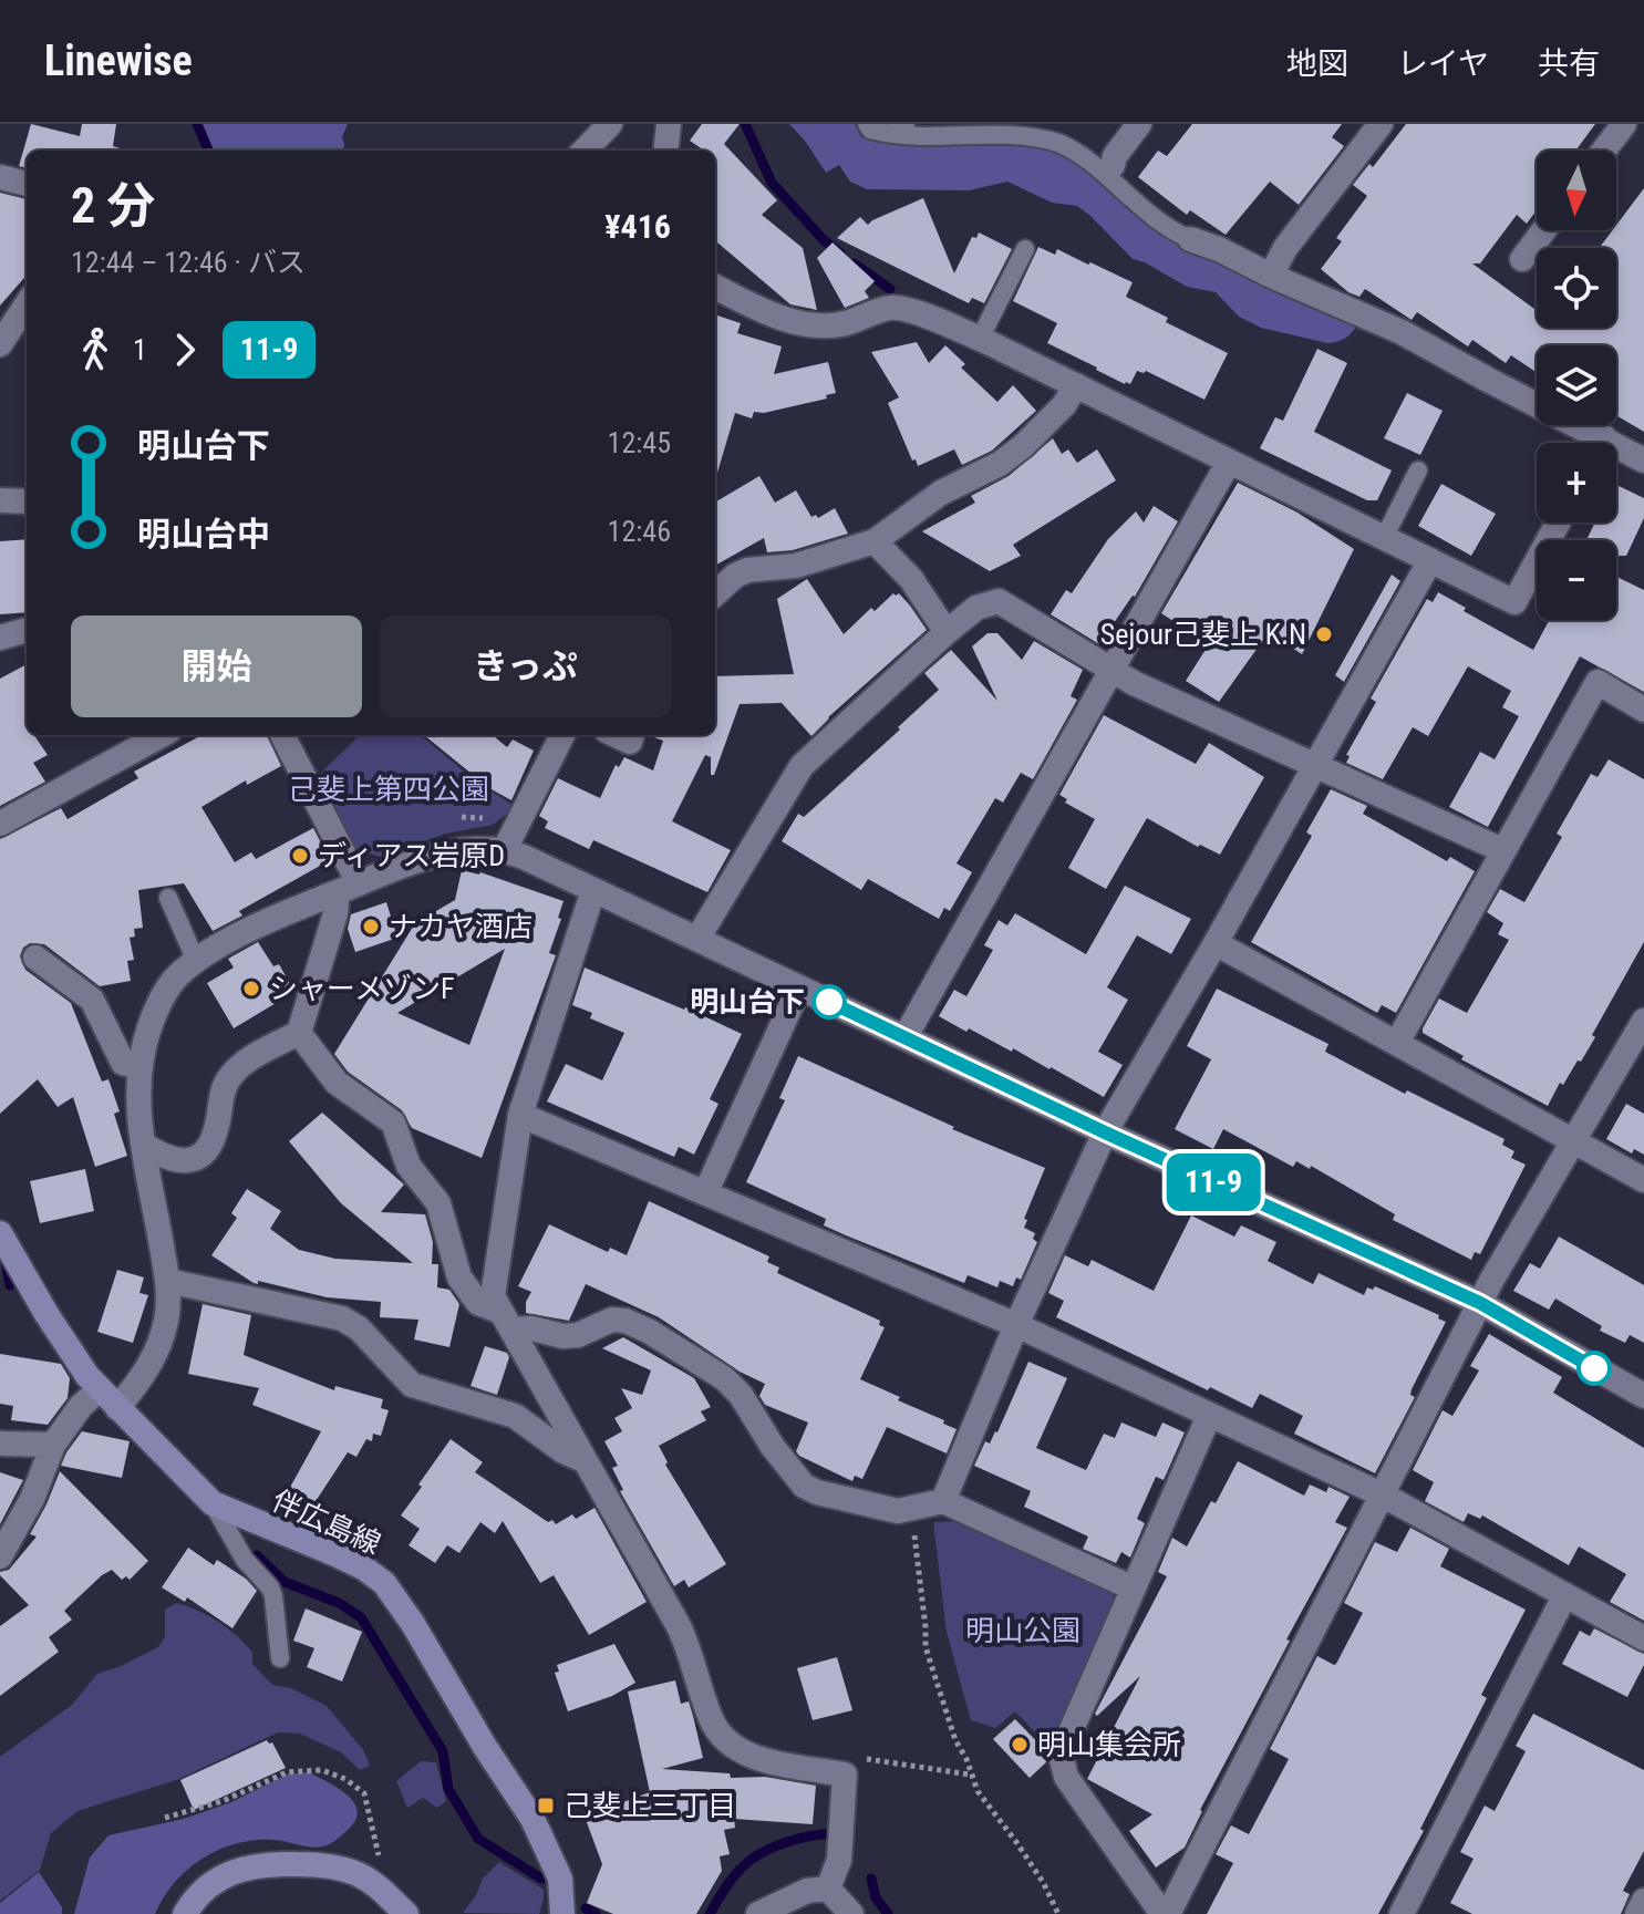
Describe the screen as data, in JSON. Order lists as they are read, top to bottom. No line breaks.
{"streets":{"main road":["伴広島線"]},"parks":["己斐上第四公園","明山公園"],"places":{"other":["Sejour己斐上 K.N","ディアス岩原D","ナカヤ酒店","シャーメゾンF","明山台下","明山集会所"],"transit":["己斐上三丁目"]},"lines":["bus line 11-9"],"north":"bottom","page":{"header":"Linewise","nav":["地図","レイヤ","共有"],"on_map":"11-9","map_buttons":["+","−"],"heading":["2 分","12:44 – 12:46 · バス","¥416"],"legs":["1","11-9"],"list":[{"name":"明山台下","value":"12:45"},{"name":"明山台中","value":"12:46"}],"buttons":["開始","きっぷ"]}}
